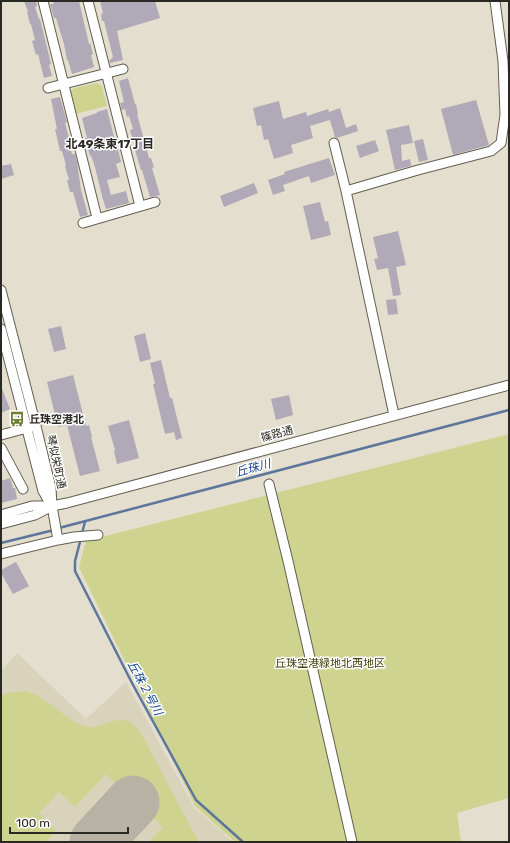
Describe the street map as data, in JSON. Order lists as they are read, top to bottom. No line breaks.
{"streets":{"street":["篠路通","琴似栄町通"]},"crossings":[["篠路通","琴似栄町通"]],"districts":["北49条東17丁目"],"water":["丘珠川","丘珠２号川"],"parks":["丘珠空港緑地北西地区"],"places":{"bus stop":["丘珠空港北"]},"scale_bar":"100 m"}
